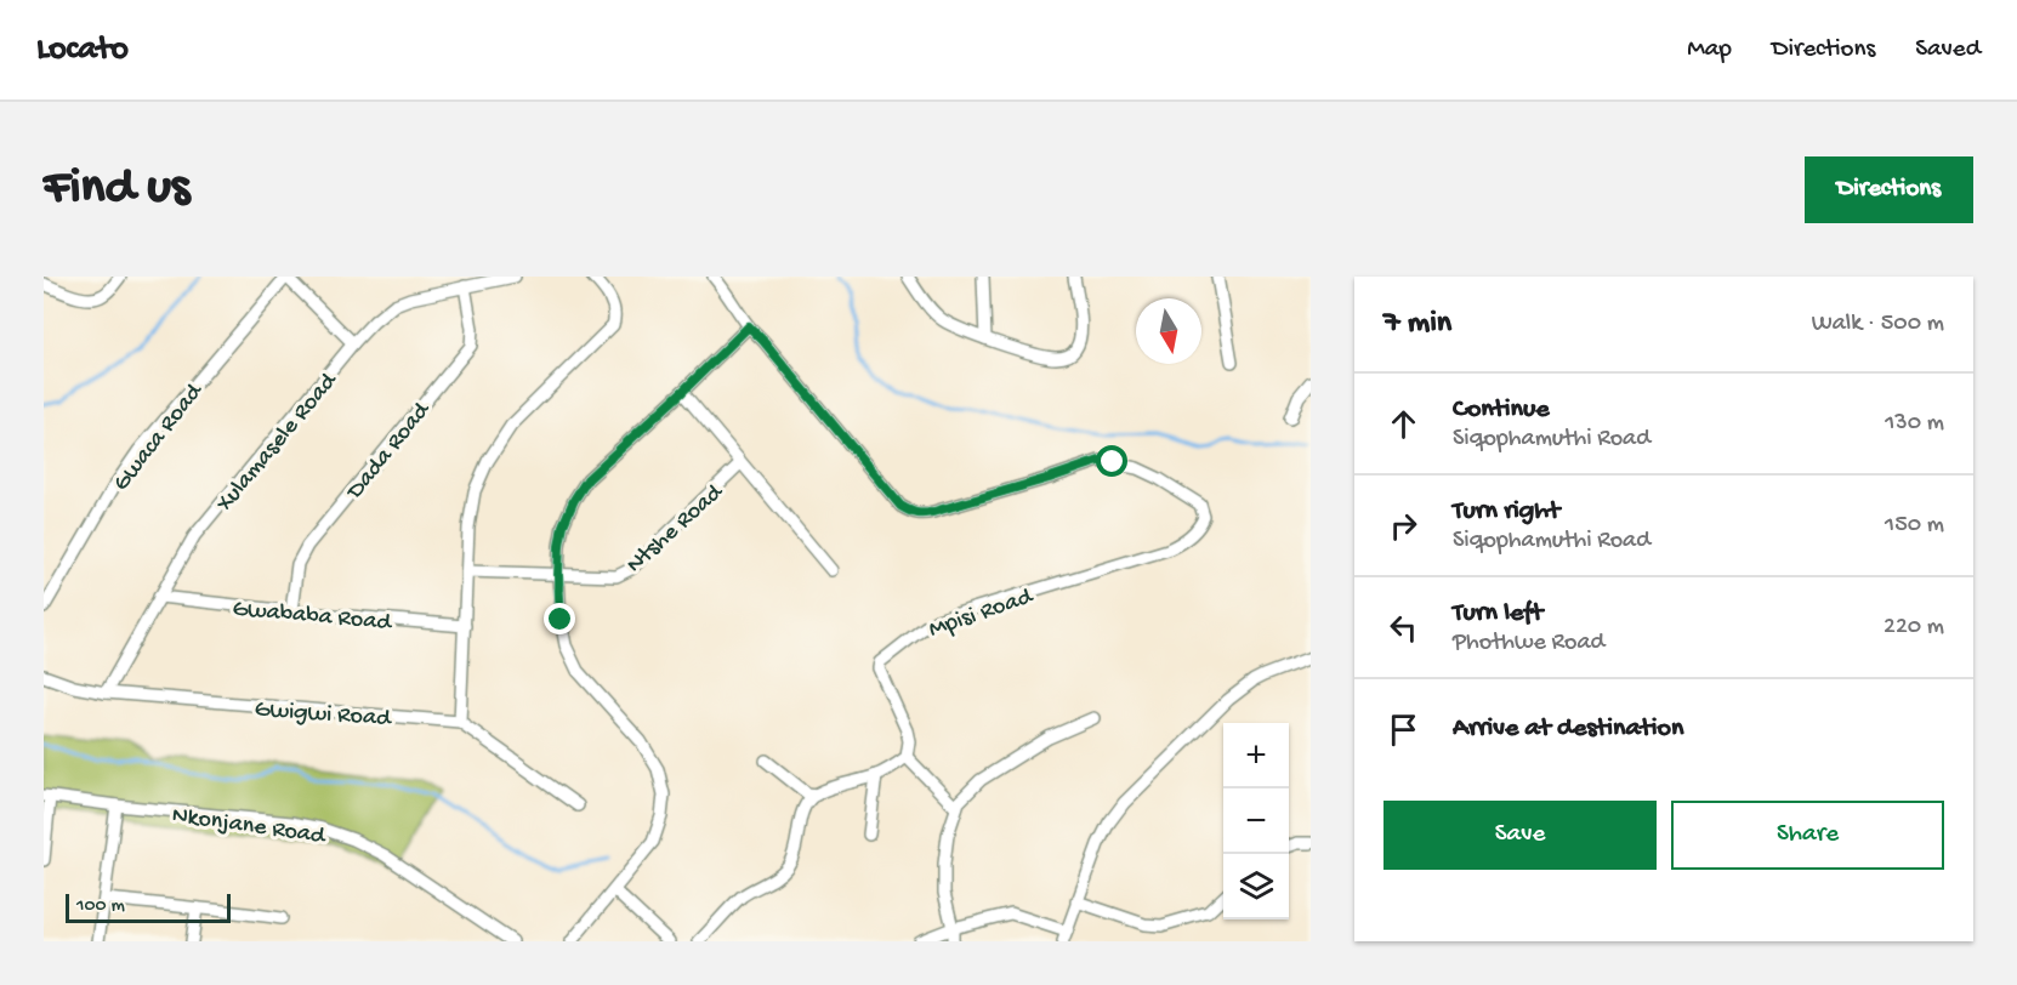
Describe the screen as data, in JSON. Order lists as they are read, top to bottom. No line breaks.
{"streets":{"street":["Gwaca Road","Xulamasele Road","Dada Road","Ntshe Road","Mpisi Road","Gwababa Road","Gwigwi Road","Nkonjane Road"]},"crossings":[["Xulamasele Road","Dada Road"],["Xulamasele Road","Gwababa Road"],["Xulamasele Road","Gwigwi Road"],["Dada Road","Gwababa Road"]],"scale_bar":"100 m","north":"bottom","page":{"header":"Locato","nav":["Map","Directions","Saved"],"buttons":["Directions",["Save","Share"]],"title":"Find us","heading":["7 min","Walk · 500 m"],"list":[["Continue","Siqophamuthi Road","130 m"],["Turn right","Siqophamuthi Road","150 m"],["Turn left","Phothwe Road","220 m"],"Arrive at destination"],"map_buttons":["+","−"],"scale":"100 m"}}
